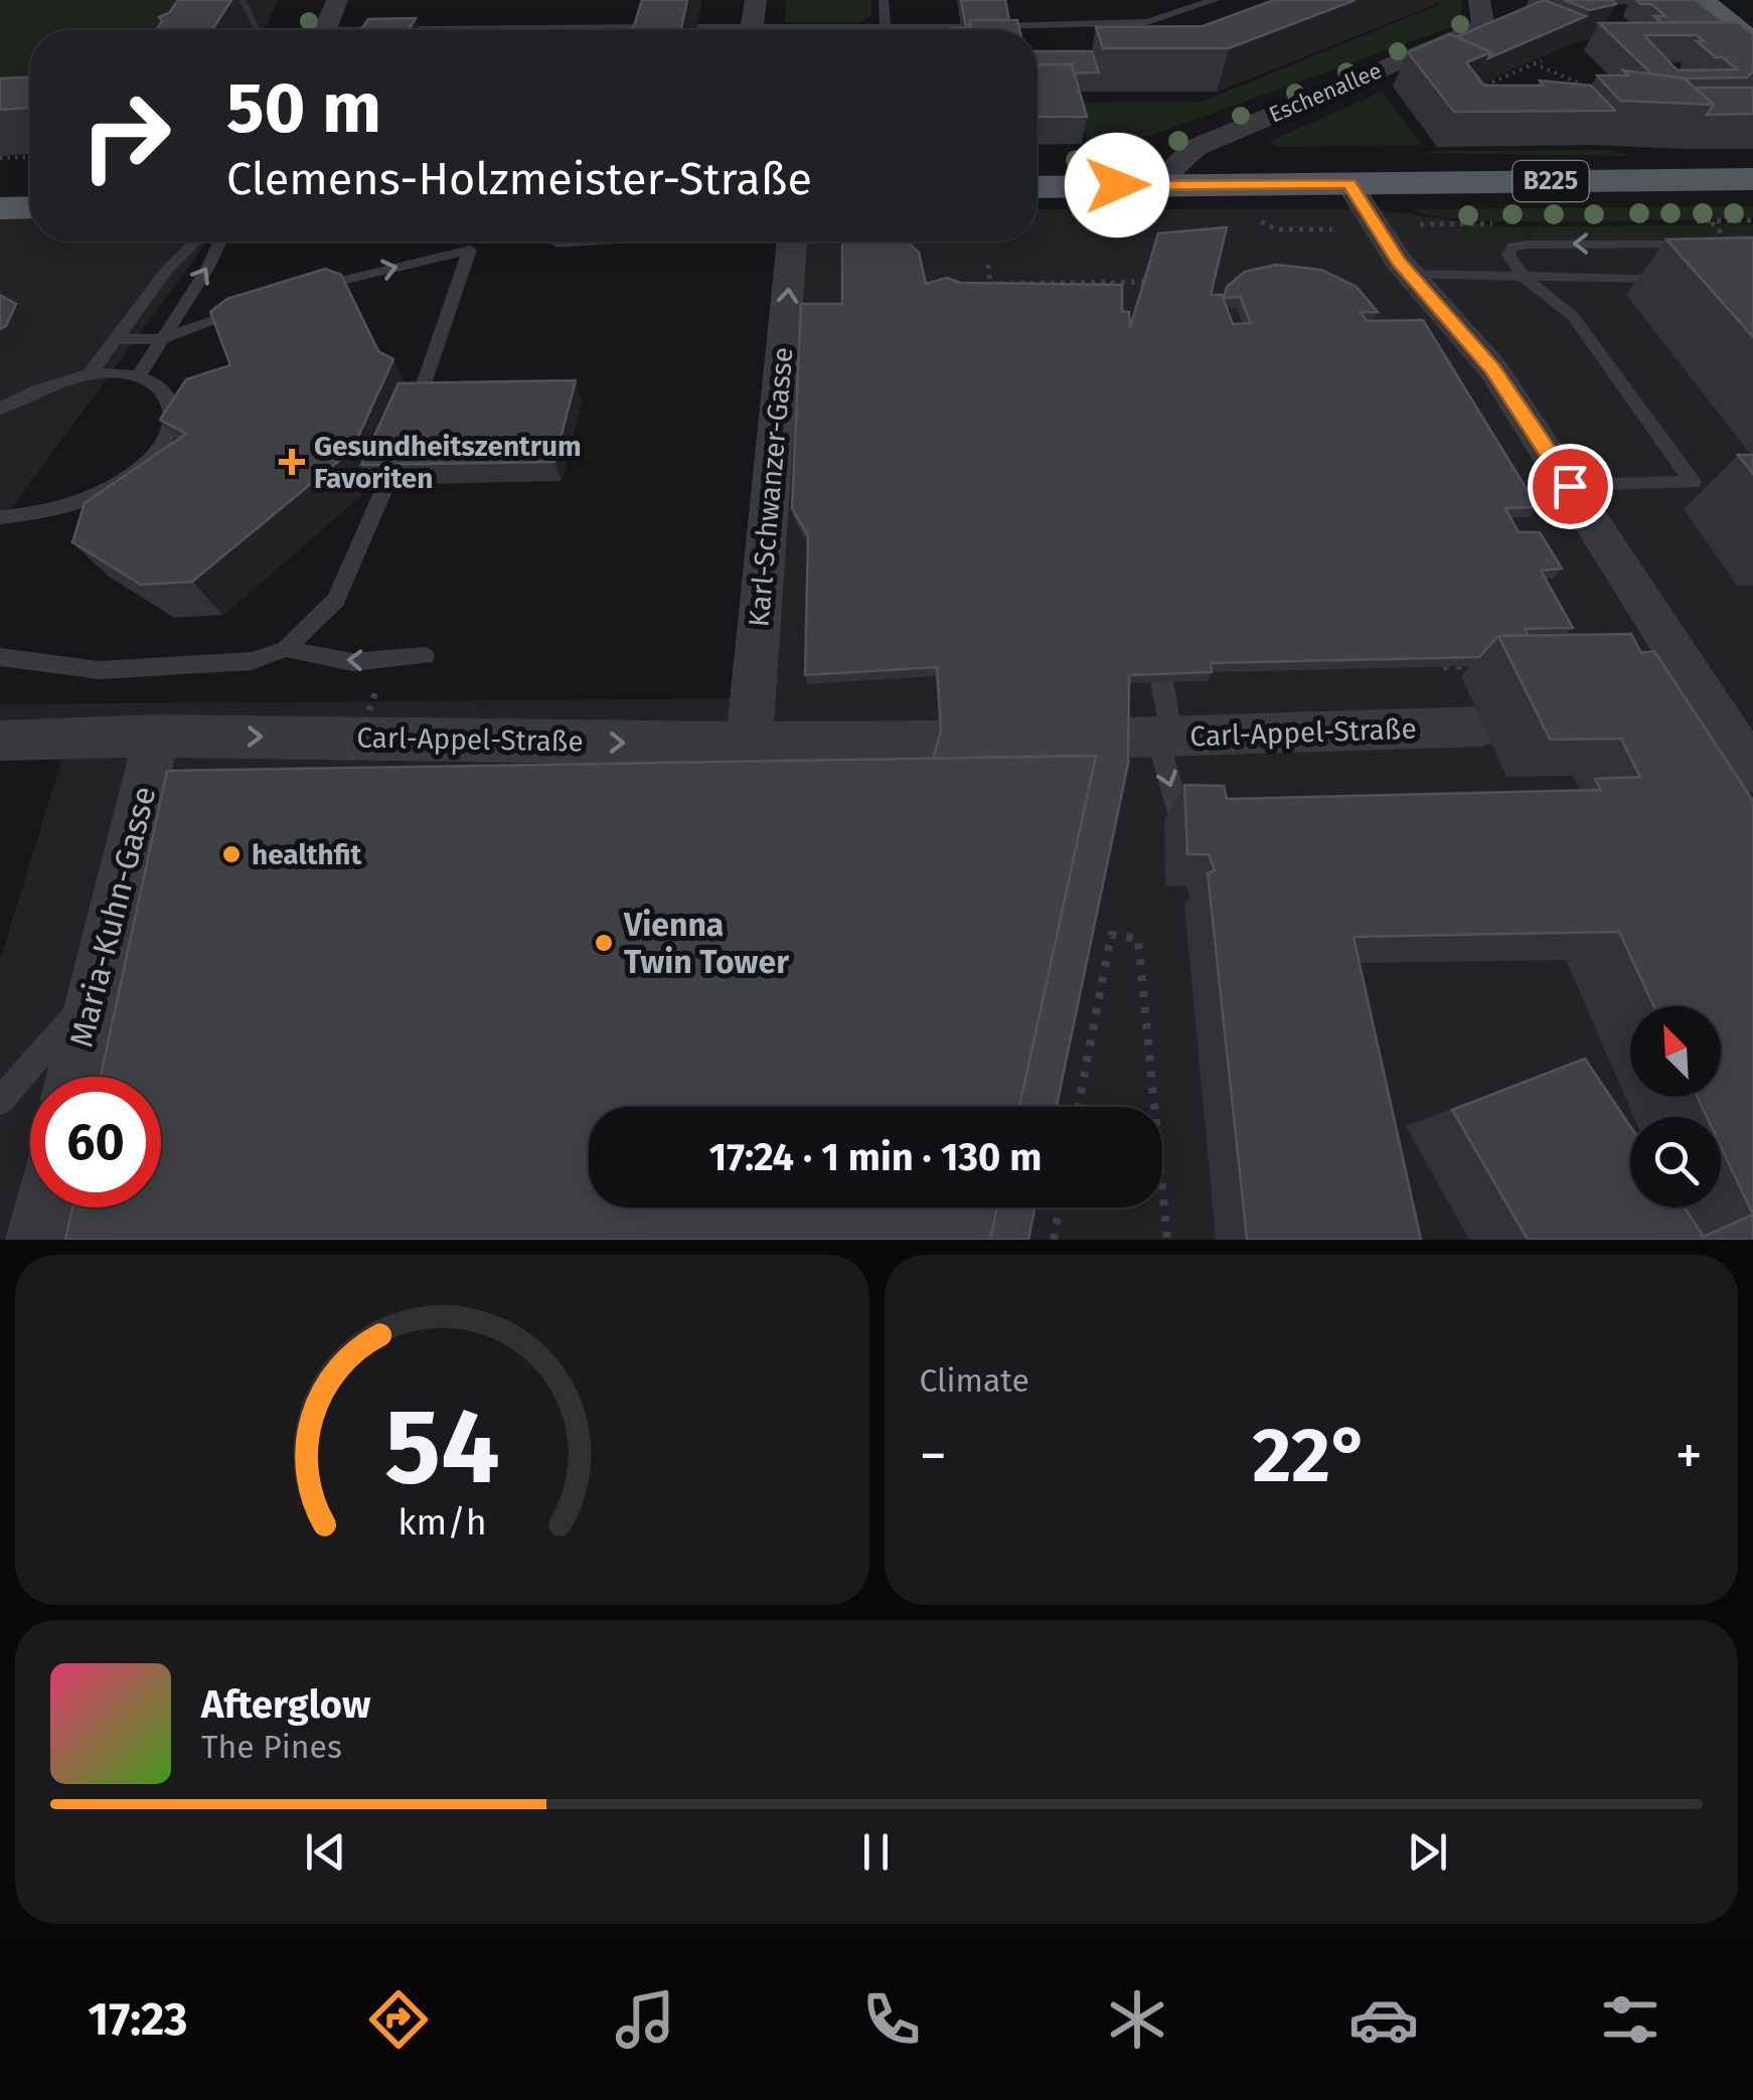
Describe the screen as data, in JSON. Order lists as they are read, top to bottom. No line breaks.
{"streets":{"main road":["B225"],"street":["Eschenallee","Karl-Schwanzer-Gasse","Carl-Appel-Straße","Maria-Kuhn-Gasse"]},"crossings":[["Eschenallee","B225"],["Karl-Schwanzer-Gasse","Carl-Appel-Straße"],["Carl-Appel-Straße","Maria-Kuhn-Gasse"]],"one_way":["Karl-Schwanzer-Gasse","Carl-Appel-Straße"],"places":{"health":["Gesundheitszentrum Favoriten"],"other":["healthfit","Vienna Twin Tower"]},"north":"top left","page":{"turn":["50 m","Clemens-Holzmeister-Straße"],"limit":"60","trip":"17:24 · 1 min · 130 m","tile":"Climate","heat":["−","22°","+"],"song":["Afterglow","The Pines"],"tabs":"17:23","gauge":["54","km/h"]}}
